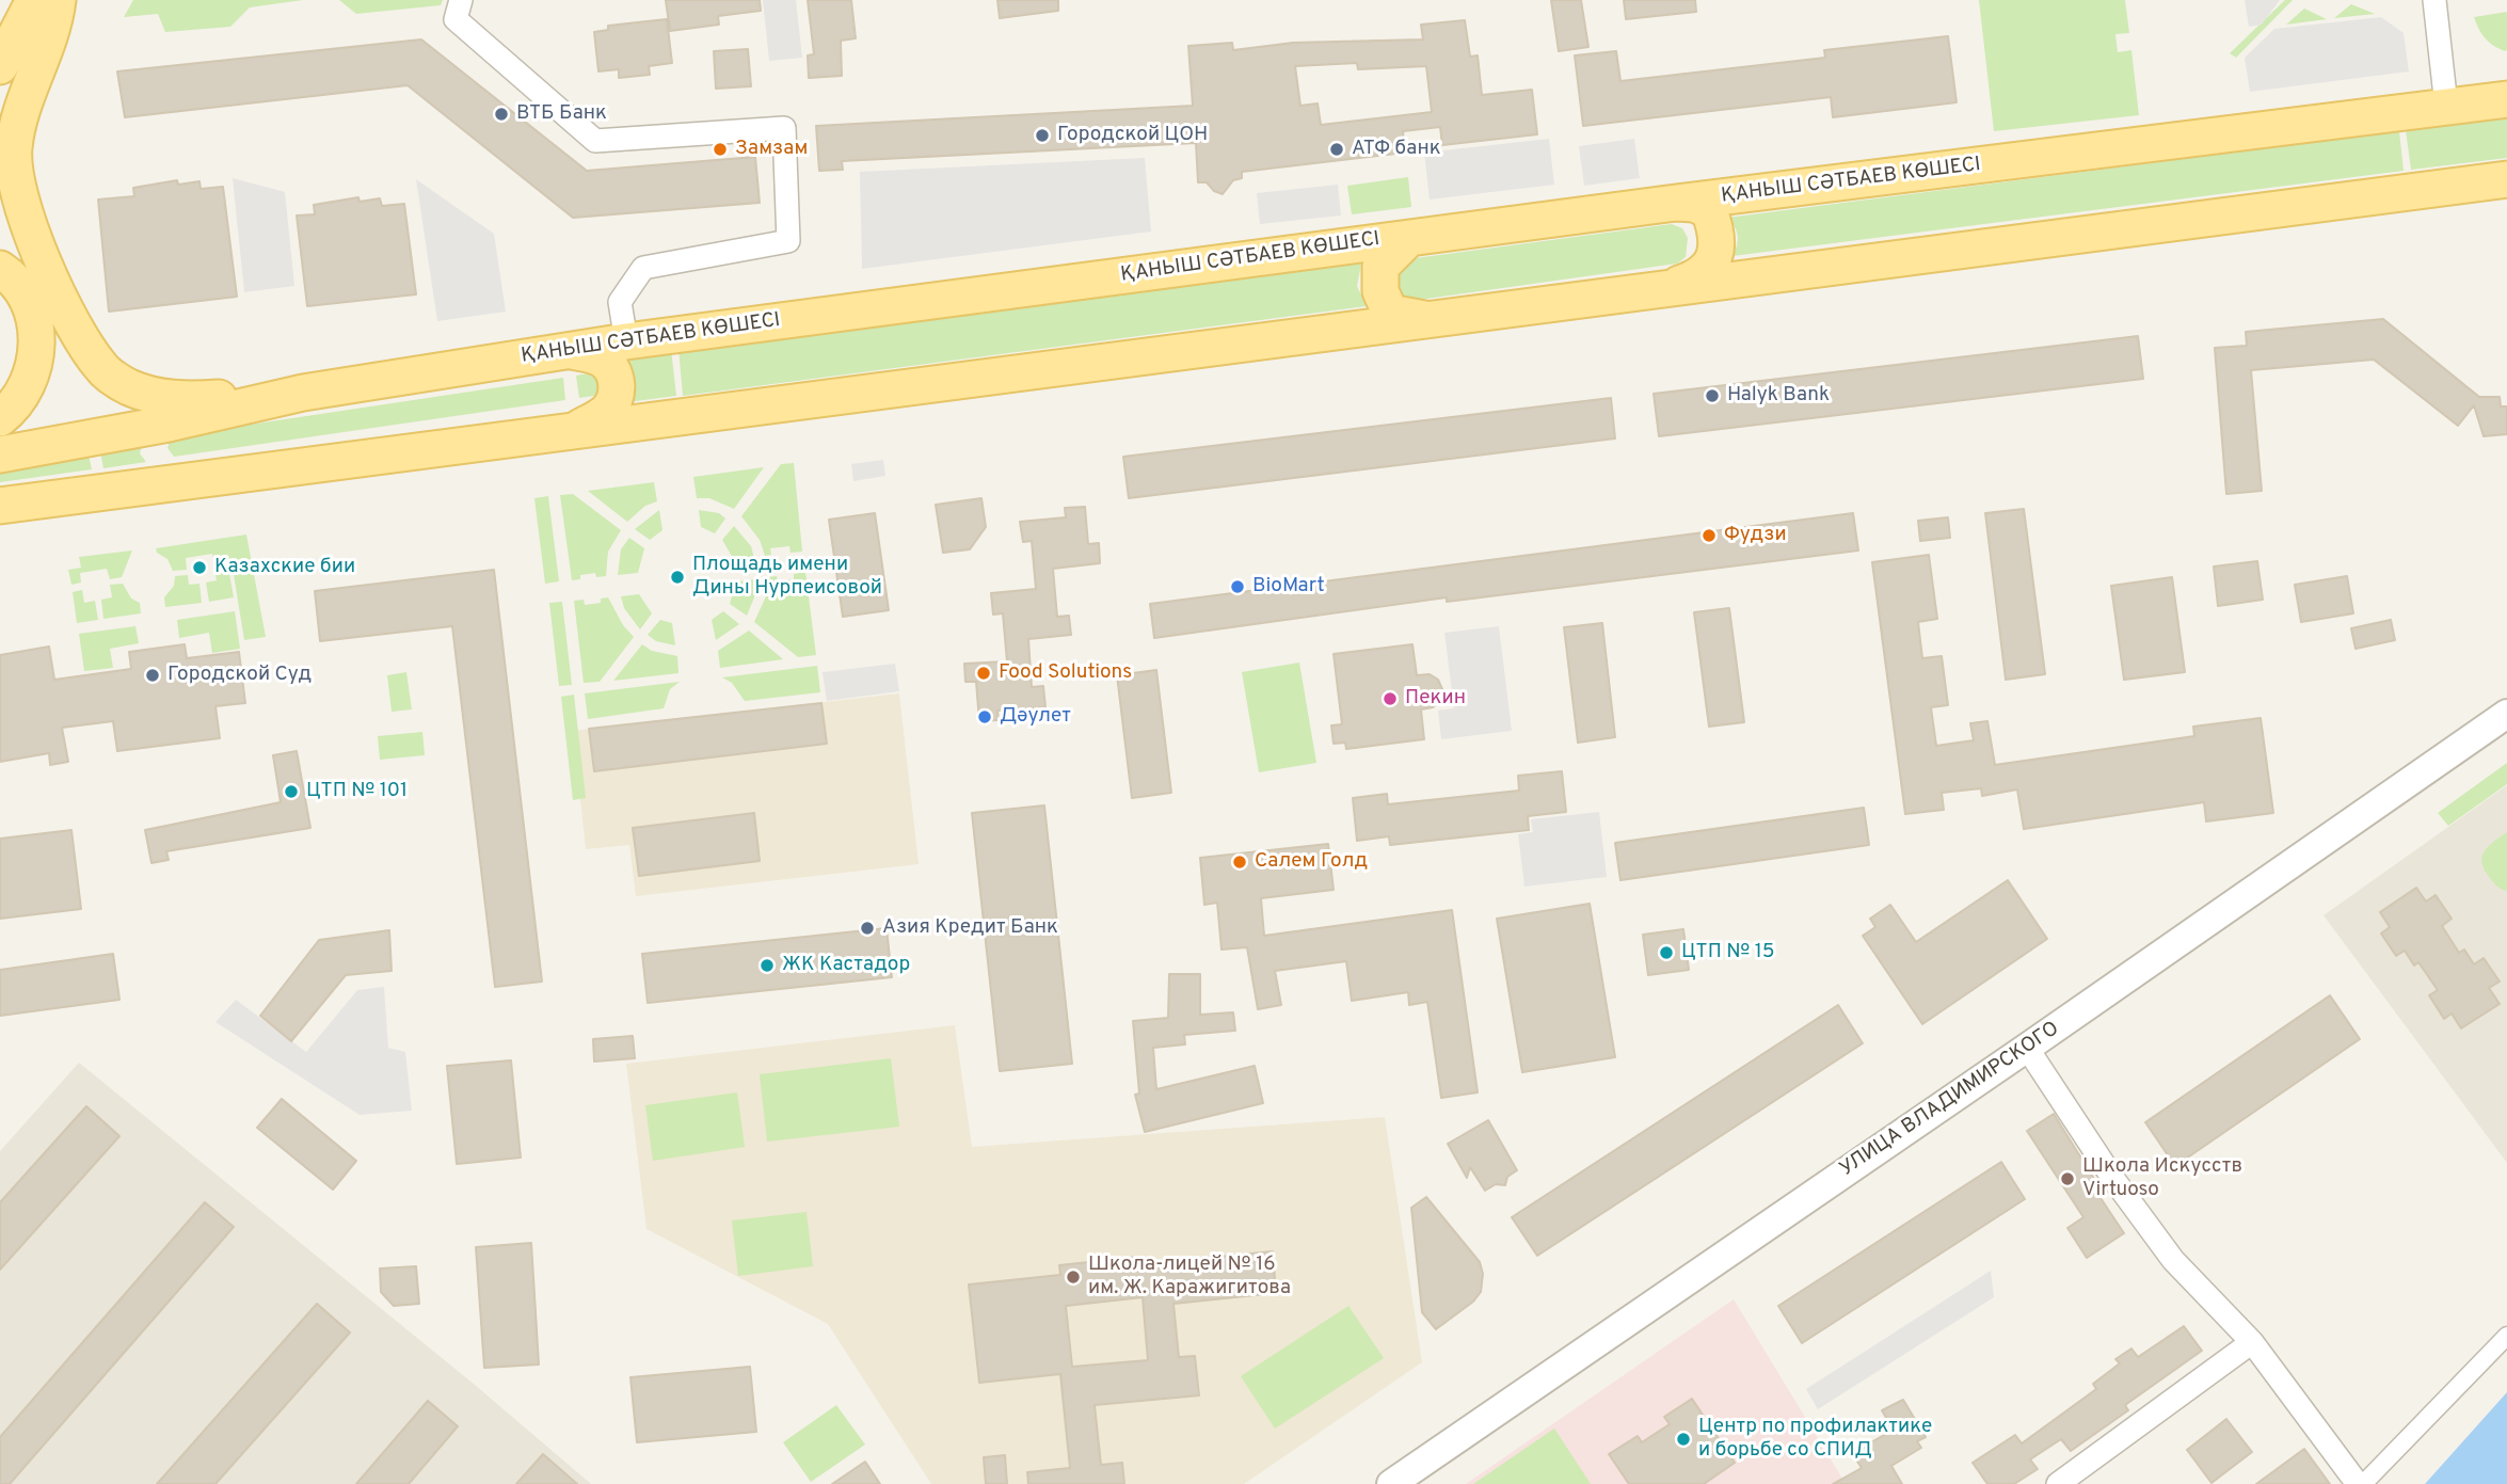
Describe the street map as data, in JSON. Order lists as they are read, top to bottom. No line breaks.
{"streets":{"main road":["ҚАНЫШ СӘТБАЕВ КӨШЕСІ"],"street":["УЛИЦА ВЛАДИМИРСКОГО"]},"places":["ВТБ Банк","Городской ЦОН","Замзам","АТФ банк","Halyk Bank","Фудзи","Казахские бии","Площадь имени Дины Нурпеисовой","BioMart","Food Solutions","Городской Суд","Пекин","Дәулет","ЦТП № 101","Салем Голд","Азия Кредит Банк","ЦТП № 15","ЖК Кастадор","Школа Искусств Virtuoso","Школа-лицей № 16 им. Ж. Каражигитова","Центр по профилактике и борьбе со СПИД"]}
